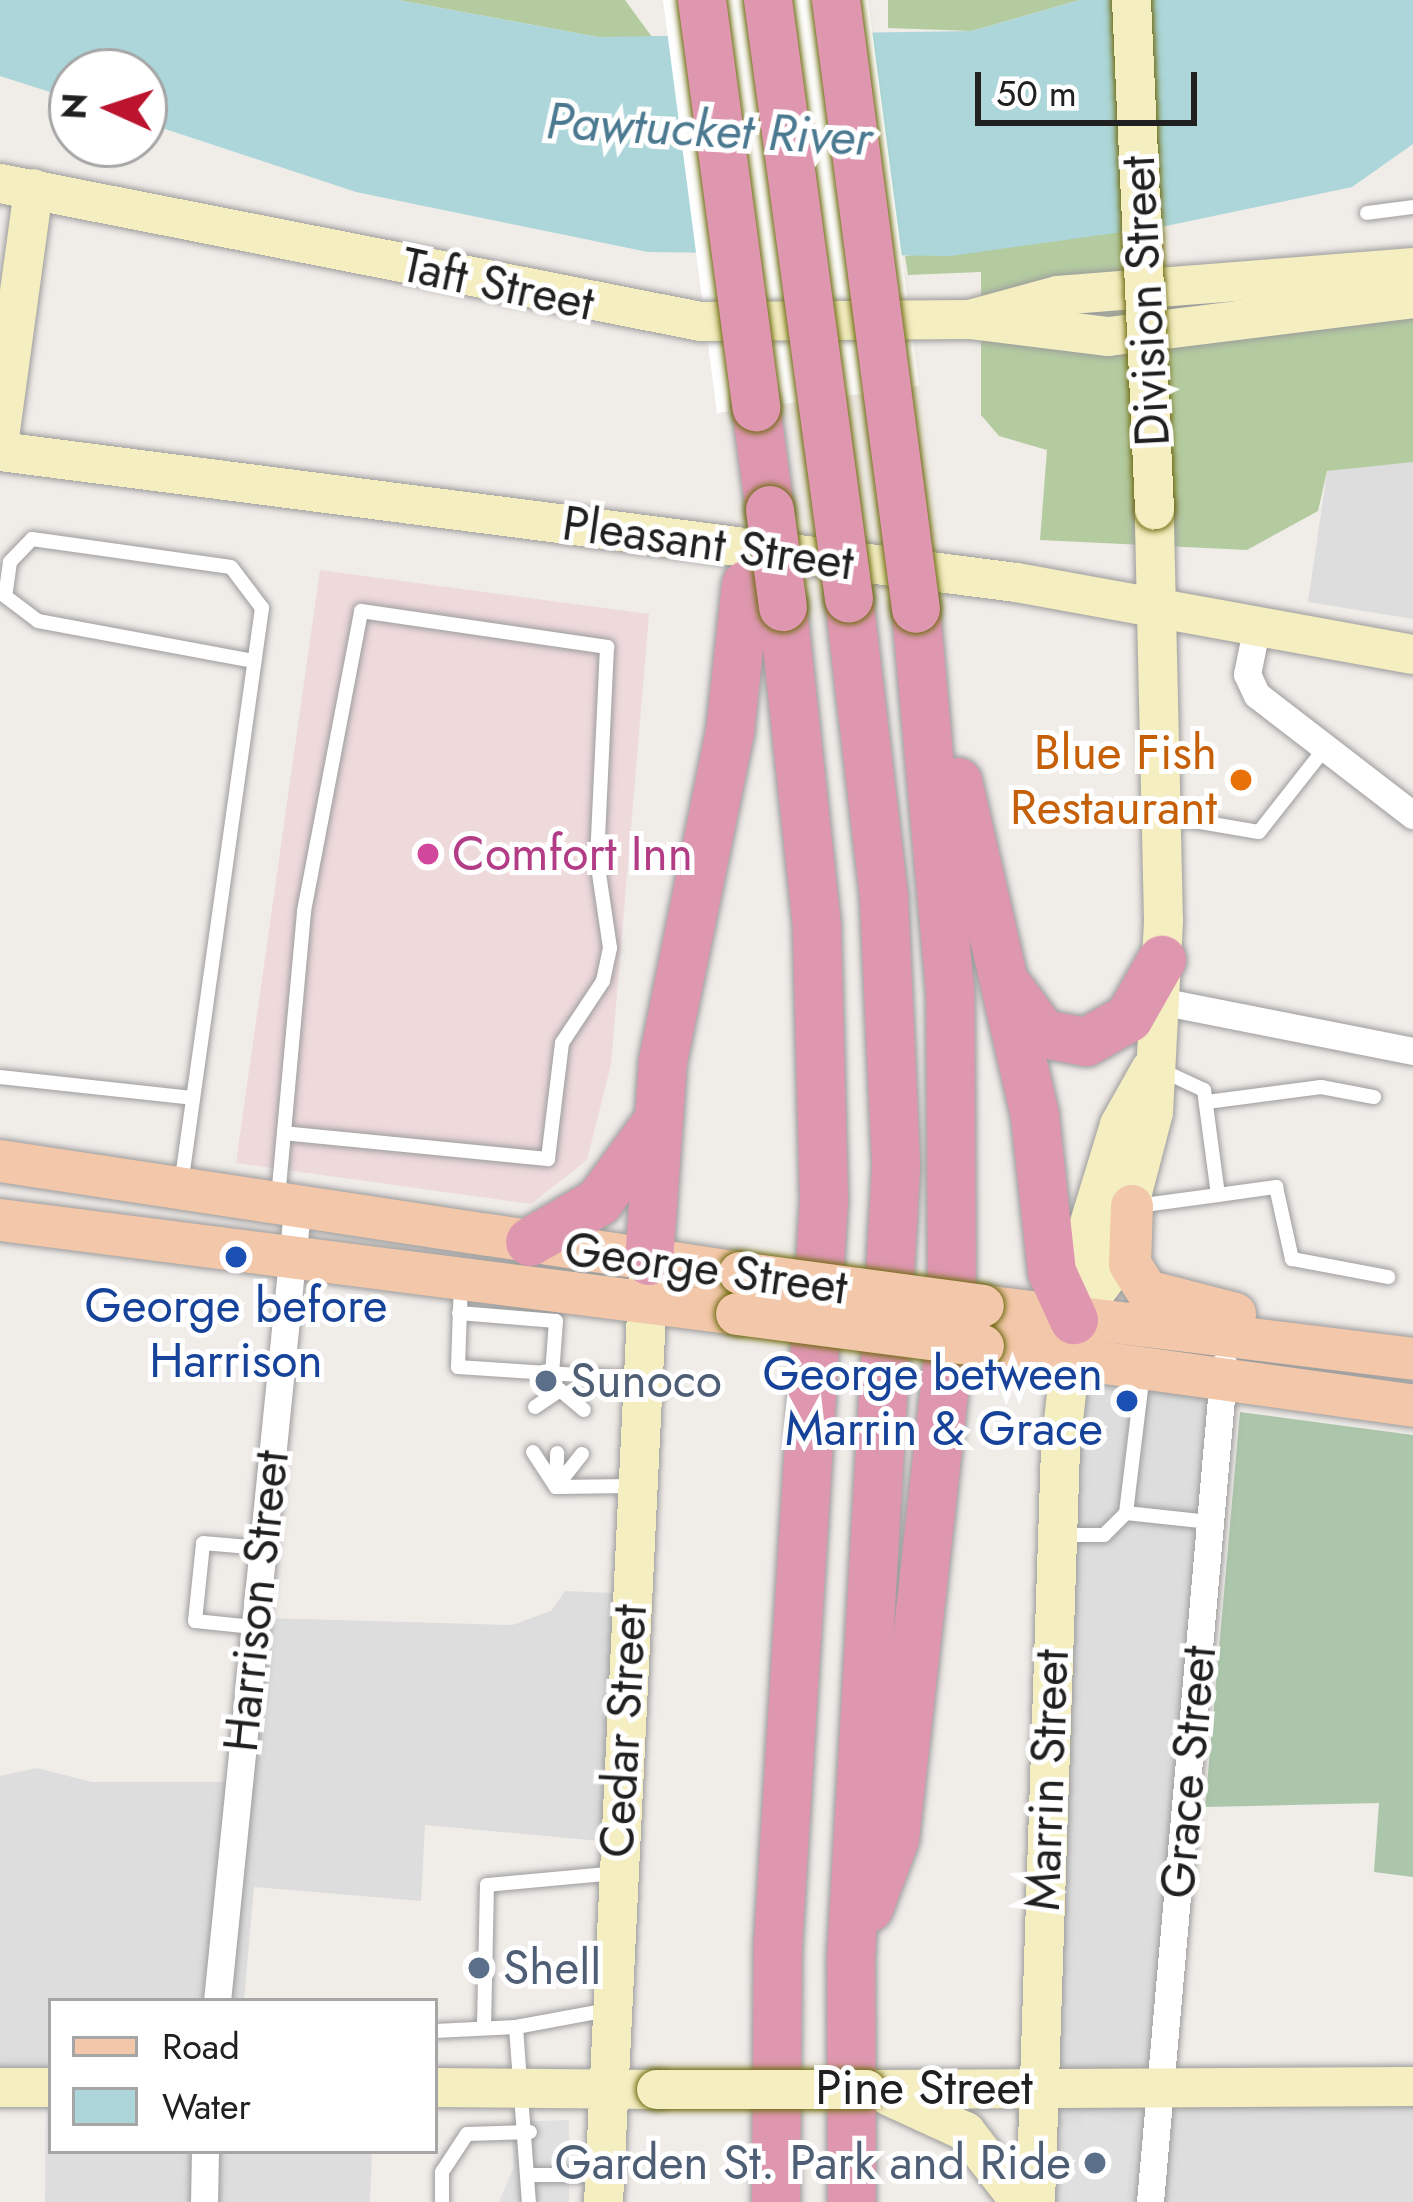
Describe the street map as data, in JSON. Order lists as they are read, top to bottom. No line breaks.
{"streets":{"main road":["Taft Street","Division Street","Pleasant Street","George Street","Cedar Street","Marrin Street","Pine Street"],"street":["Harrison Street","Grace Street"]},"crossings":[["Division Street","Pleasant Street"],["George Street","Harrison Street"],["George Street","Cedar Street"],["George Street","Grace Street"],["George Street","Marrin Street"],["Cedar Street","Pine Street"],["Grace Street","Pine Street"],["Marrin Street","Pine Street"]],"water":["Pawtucket River"],"places":["Blue Fish Restaurant","Comfort Inn","George before Harrison","Sunoco","George between Marrin & Grace","Shell","Garden St. Park and Ride"],"legend":["Road","Water"],"scale_bar":"50 m","north":"left"}
